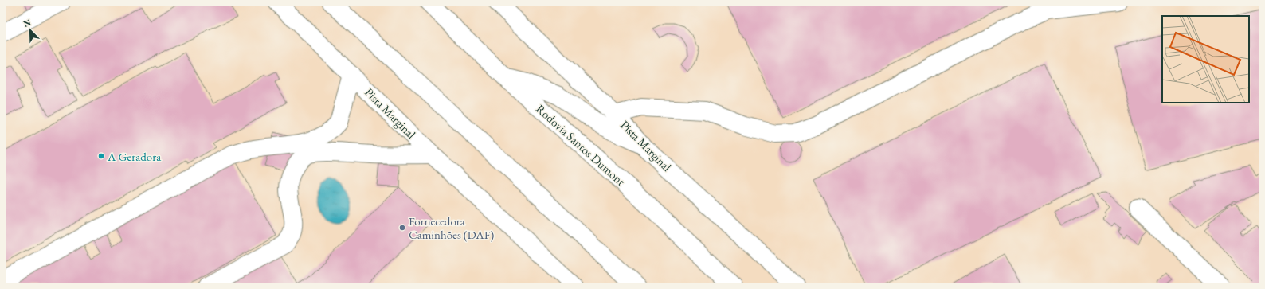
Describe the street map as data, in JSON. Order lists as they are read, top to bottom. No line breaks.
{"streets":{"main road":["Pista Marginal","Rodovia Santos Dumont"]},"places":["A Geradora","Fornecedora Caminhões (DAF)"],"north":"top left"}
